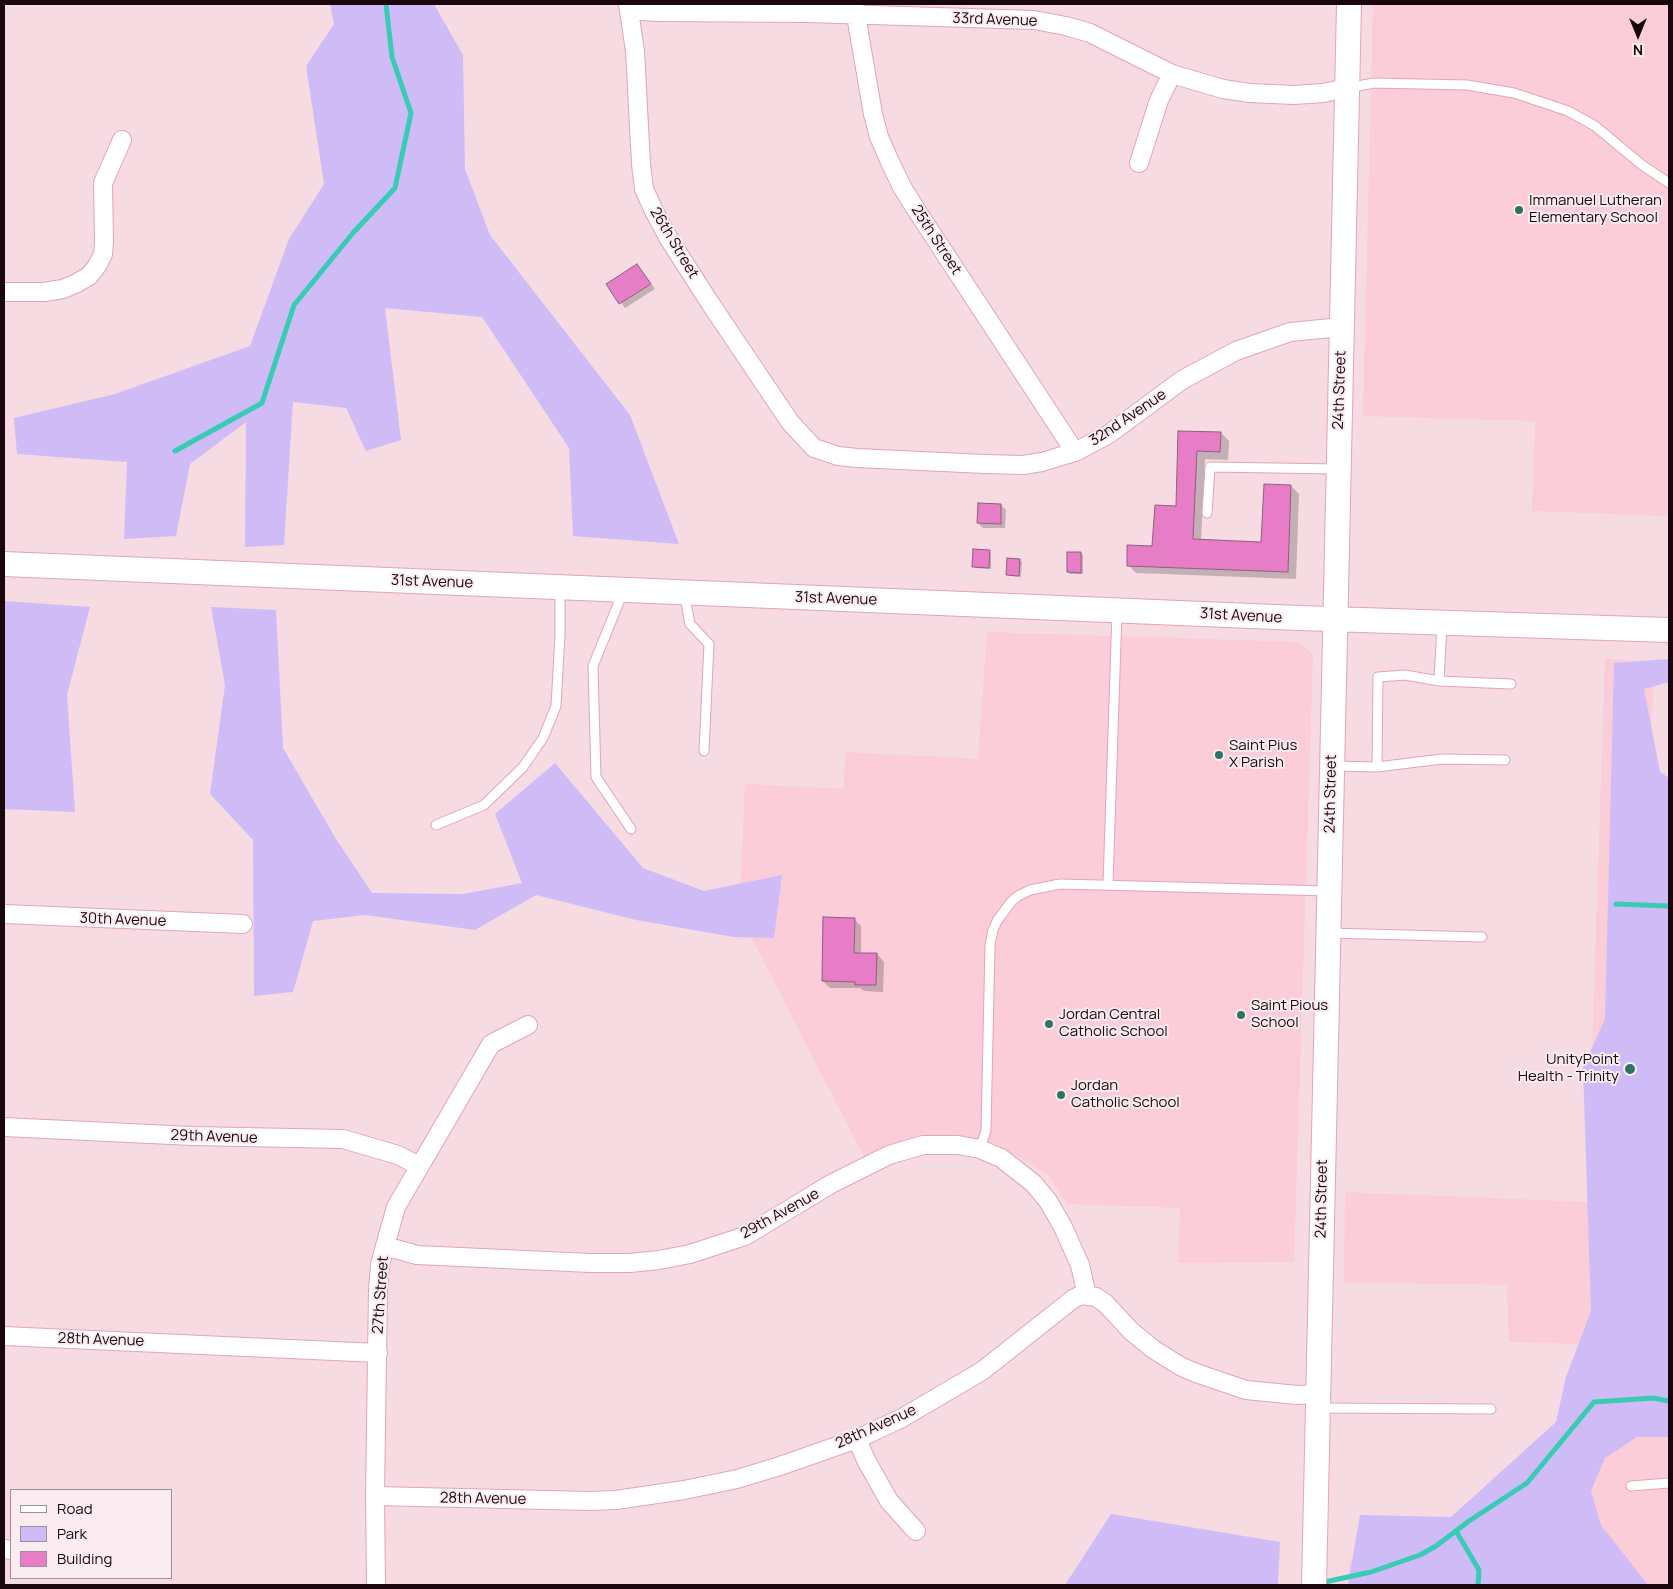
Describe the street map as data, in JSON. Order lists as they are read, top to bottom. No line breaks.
{"streets":{"street":["33rd Avenue","25th Street","26th Street","24th Street","32nd Avenue","31st Avenue","30th Avenue","29th Avenue","27th Street","28th Avenue"]},"crossings":[["33rd Avenue","25th Street"],["33rd Avenue","26th Street"],["33rd Avenue","24th Street"],["25th Street","32nd Avenue"],["26th Street","32nd Avenue"],["24th Street","32nd Avenue"],["24th Street","31st Avenue"],["29th Avenue","27th Street"],["29th Avenue","28th Avenue"],["27th Street","28th Avenue"]],"places":["Immanuel Lutheran Elementary School","Saint Pius X Parish","Saint Pious School","Jordan Central Catholic School","UnityPoint Health - Trinity","Jordan Catholic School"],"legend":["Road","Park","Building"],"north":"bottom"}
